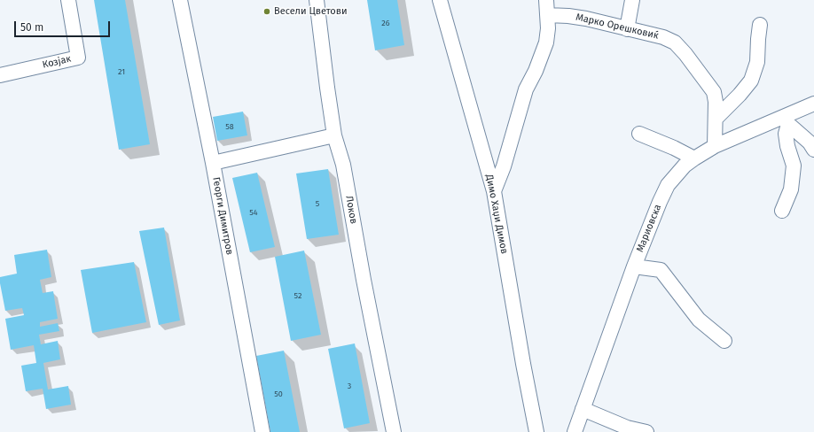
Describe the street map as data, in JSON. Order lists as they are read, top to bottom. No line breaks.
{"streets":{"street":["Марко Орешковиќ","Козјак","Локов","Димо Хаџи Димов","Георги Димитров","Мариовска"]},"crossings":[["Марко Орешковиќ","Мариовска"]],"places":["Весели Цветови"],"house_numbers":["26","21","58","5","54","52","3","50"],"scale_bar":"50 m"}
